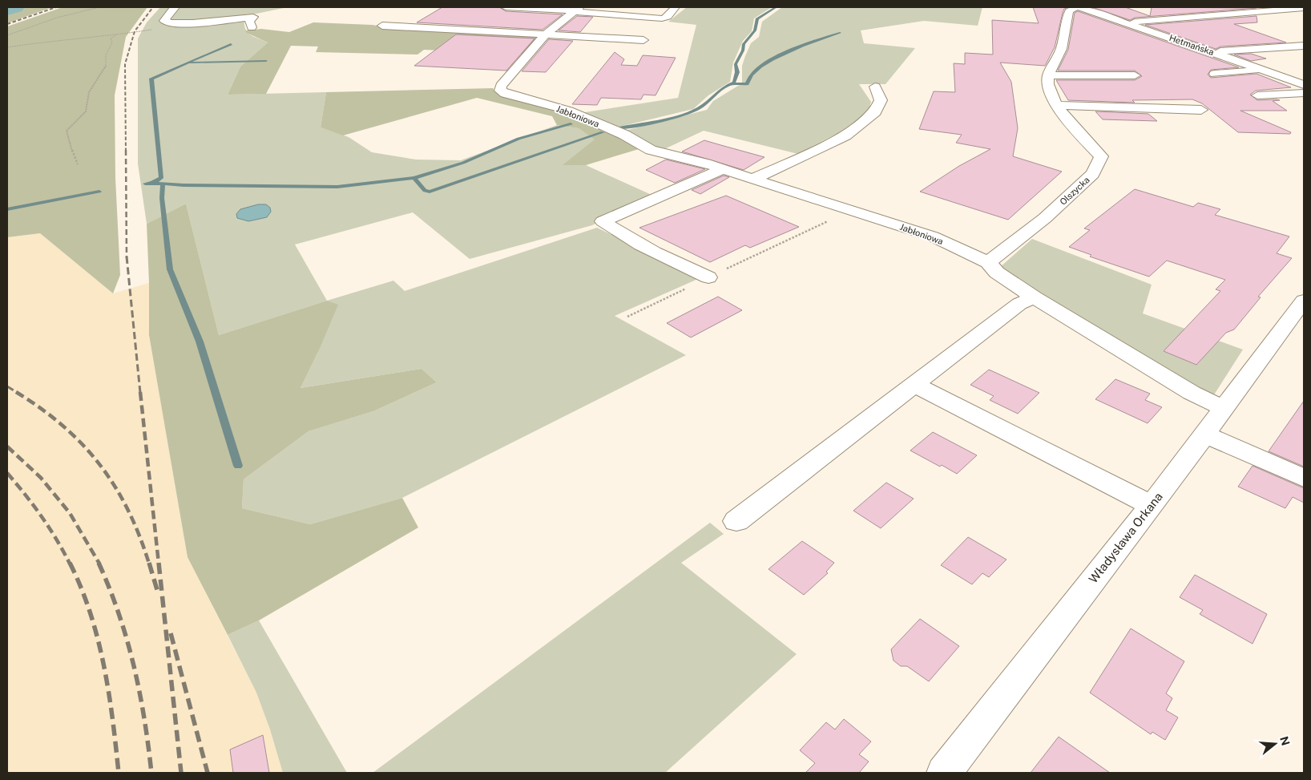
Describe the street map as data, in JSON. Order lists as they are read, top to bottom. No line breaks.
{"streets":{"street":["Hetmańska","Jabłoniowa","Olszycka","Władysława Orkana"]},"crossings":[["Jabłoniowa","Olszycka"],["Jabłoniowa","Władysława Orkana"]],"north":"right"}
